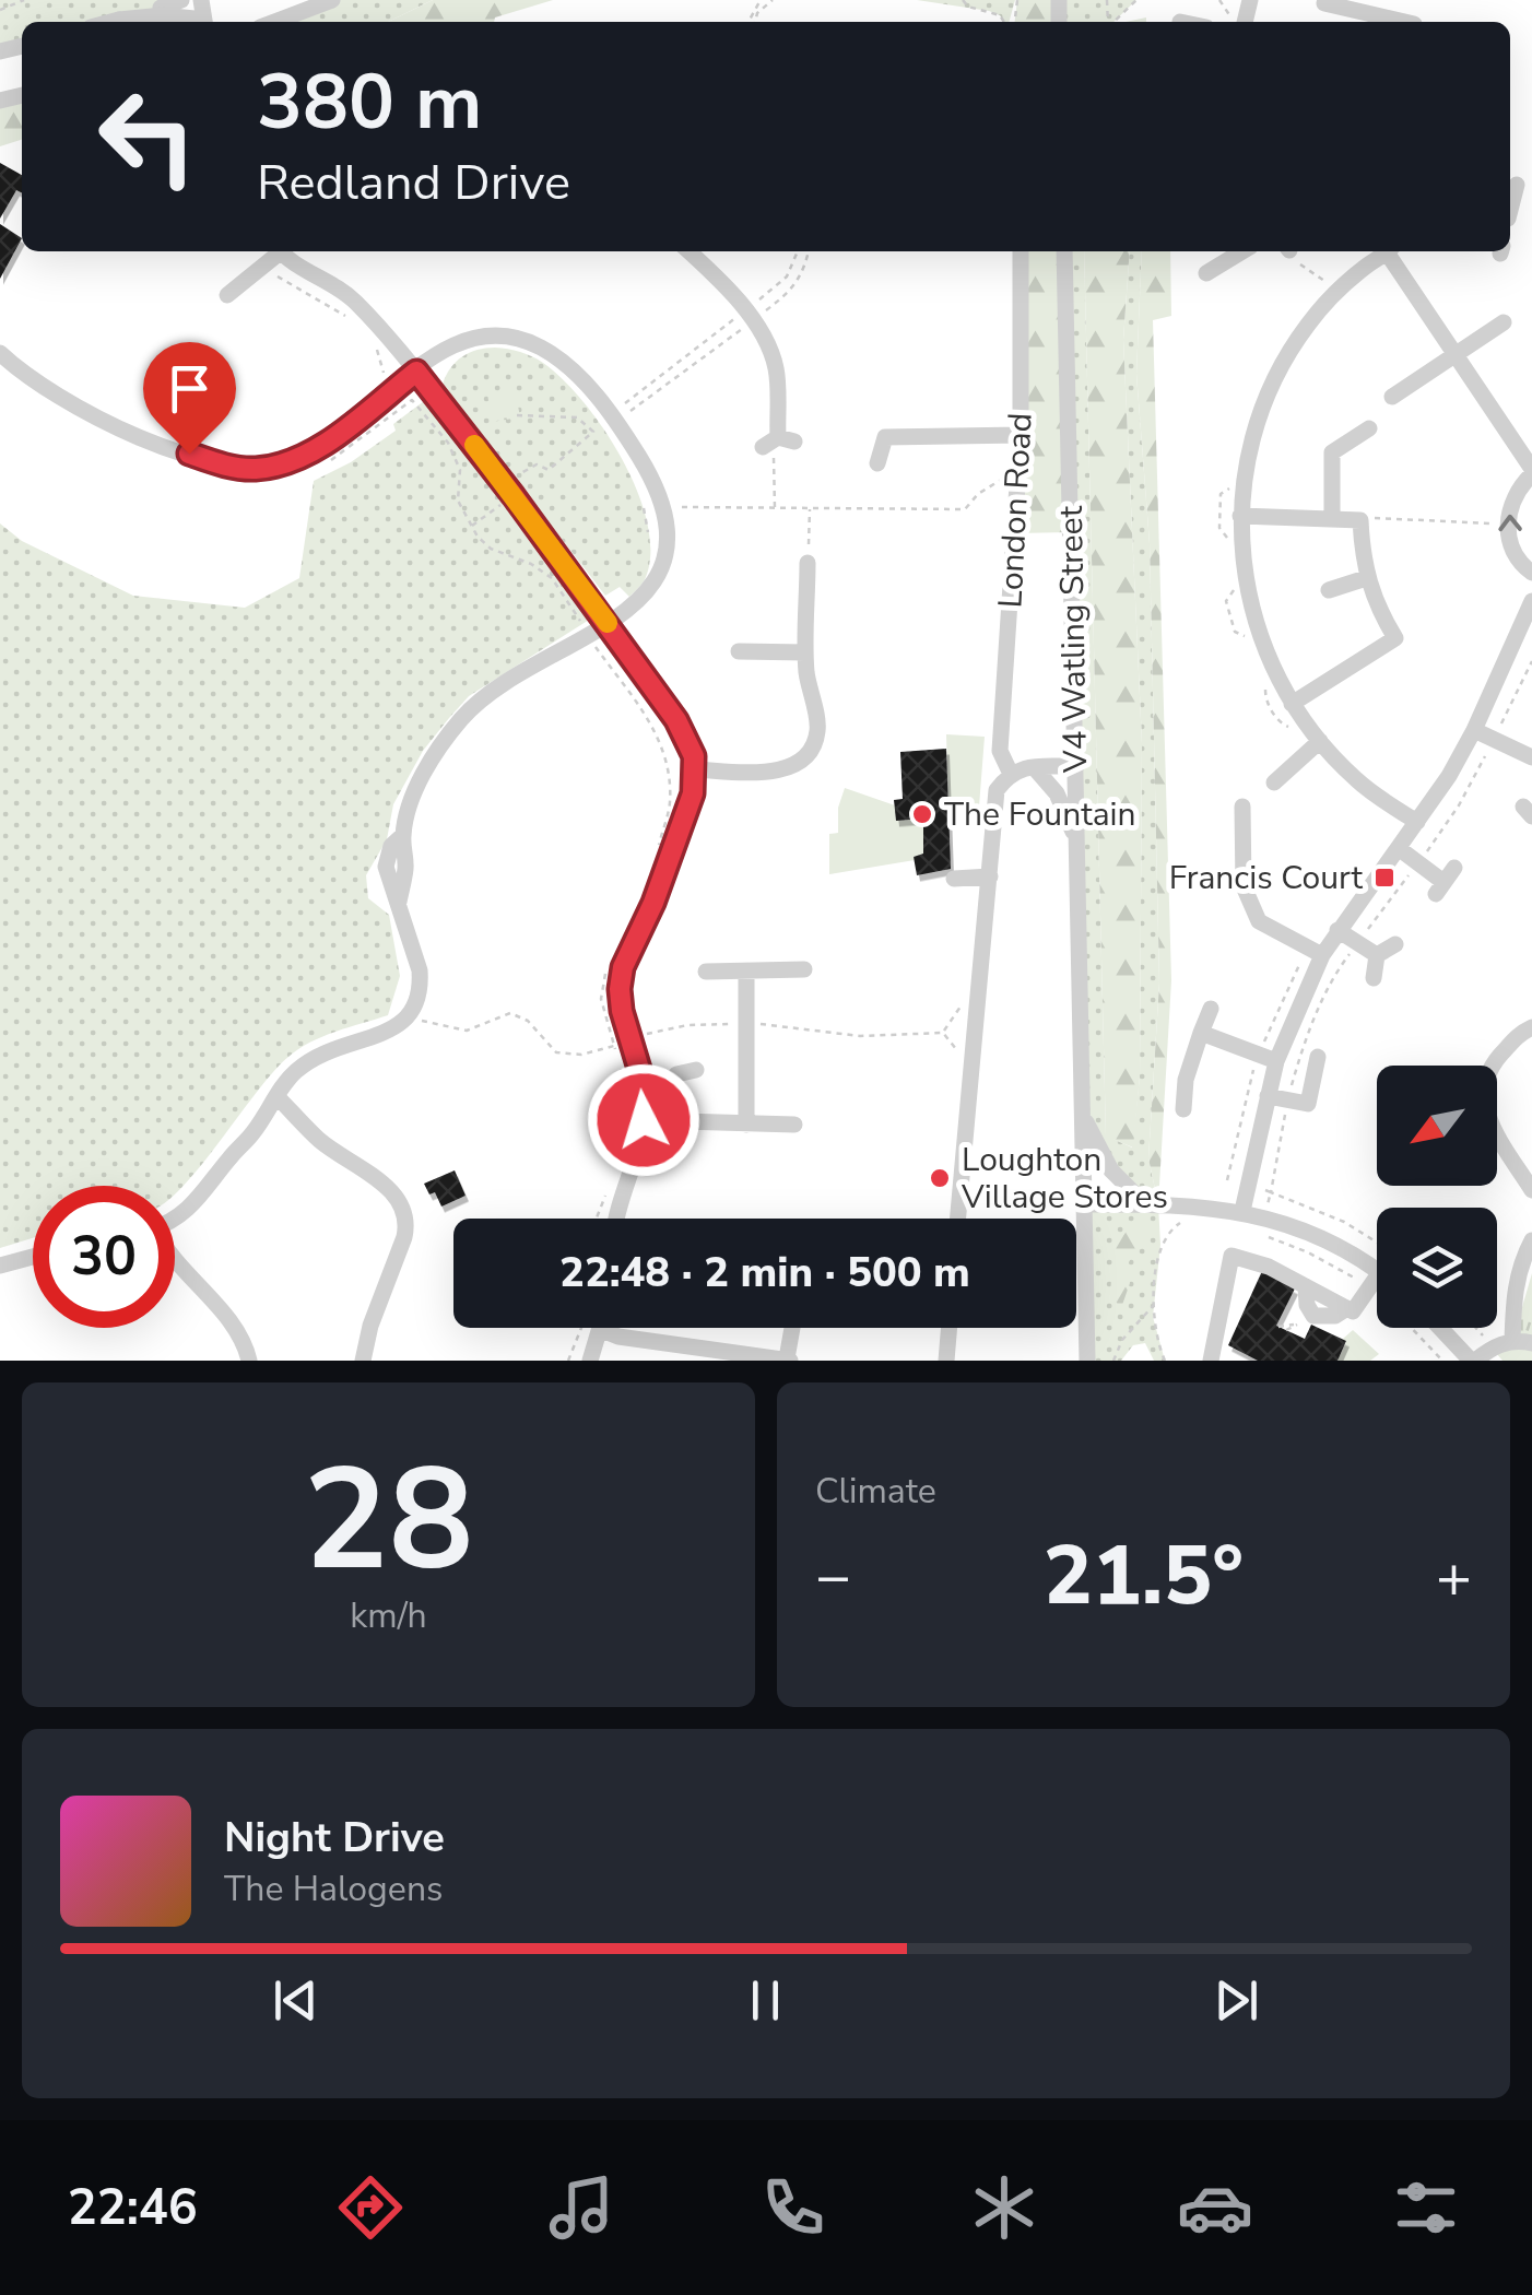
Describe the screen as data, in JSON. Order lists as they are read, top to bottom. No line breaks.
{"streets":{"street":["London Road","V4 Watling Street"]},"places":{"other":["The Fountain","Loughton Village Stores"],"transit":["Francis Court"]},"north":"bottom left","page":{"turn":["380 m","Redland Drive"],"limit":"30","trip":"22:48 · 2 min · 500 m","tile":[["28","km/h"],"Climate"],"heat":["−","21.5°","+"],"song":["Night Drive","The Halogens"],"tabs":"22:46"}}
